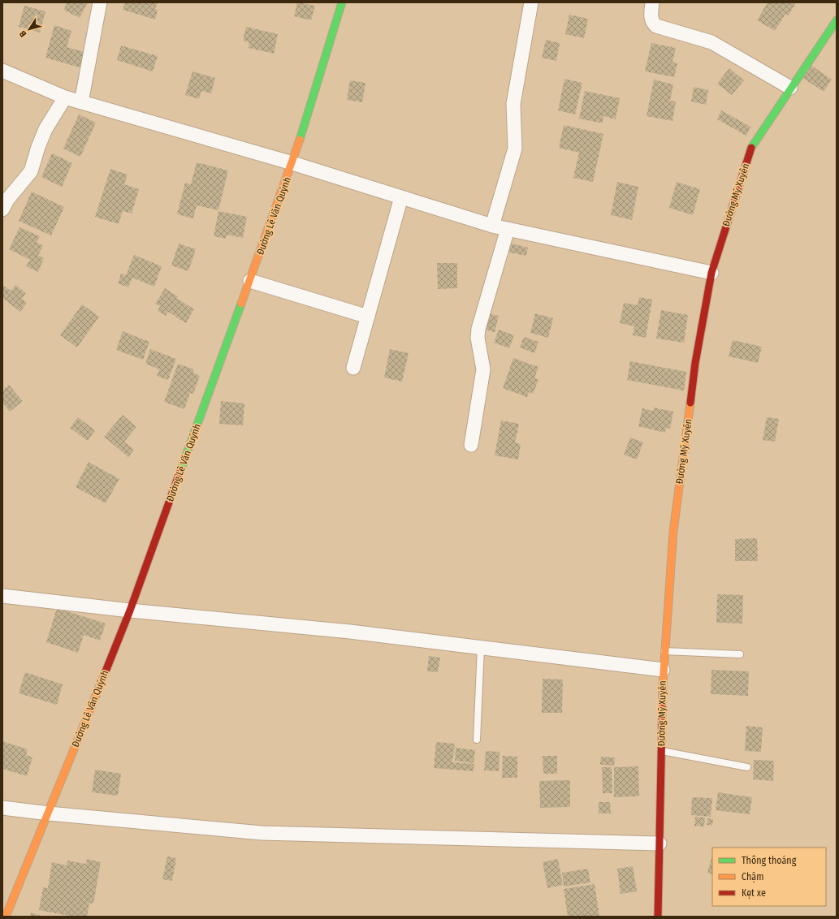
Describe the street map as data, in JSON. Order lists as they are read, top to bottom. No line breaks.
{"streets":{"street":["Đường Mỹ Xuyên","Đường Lê Văn Quýnh"]},"legend":["Thông thoáng","Chậm","Kẹt xe"],"north":"bottom left"}
